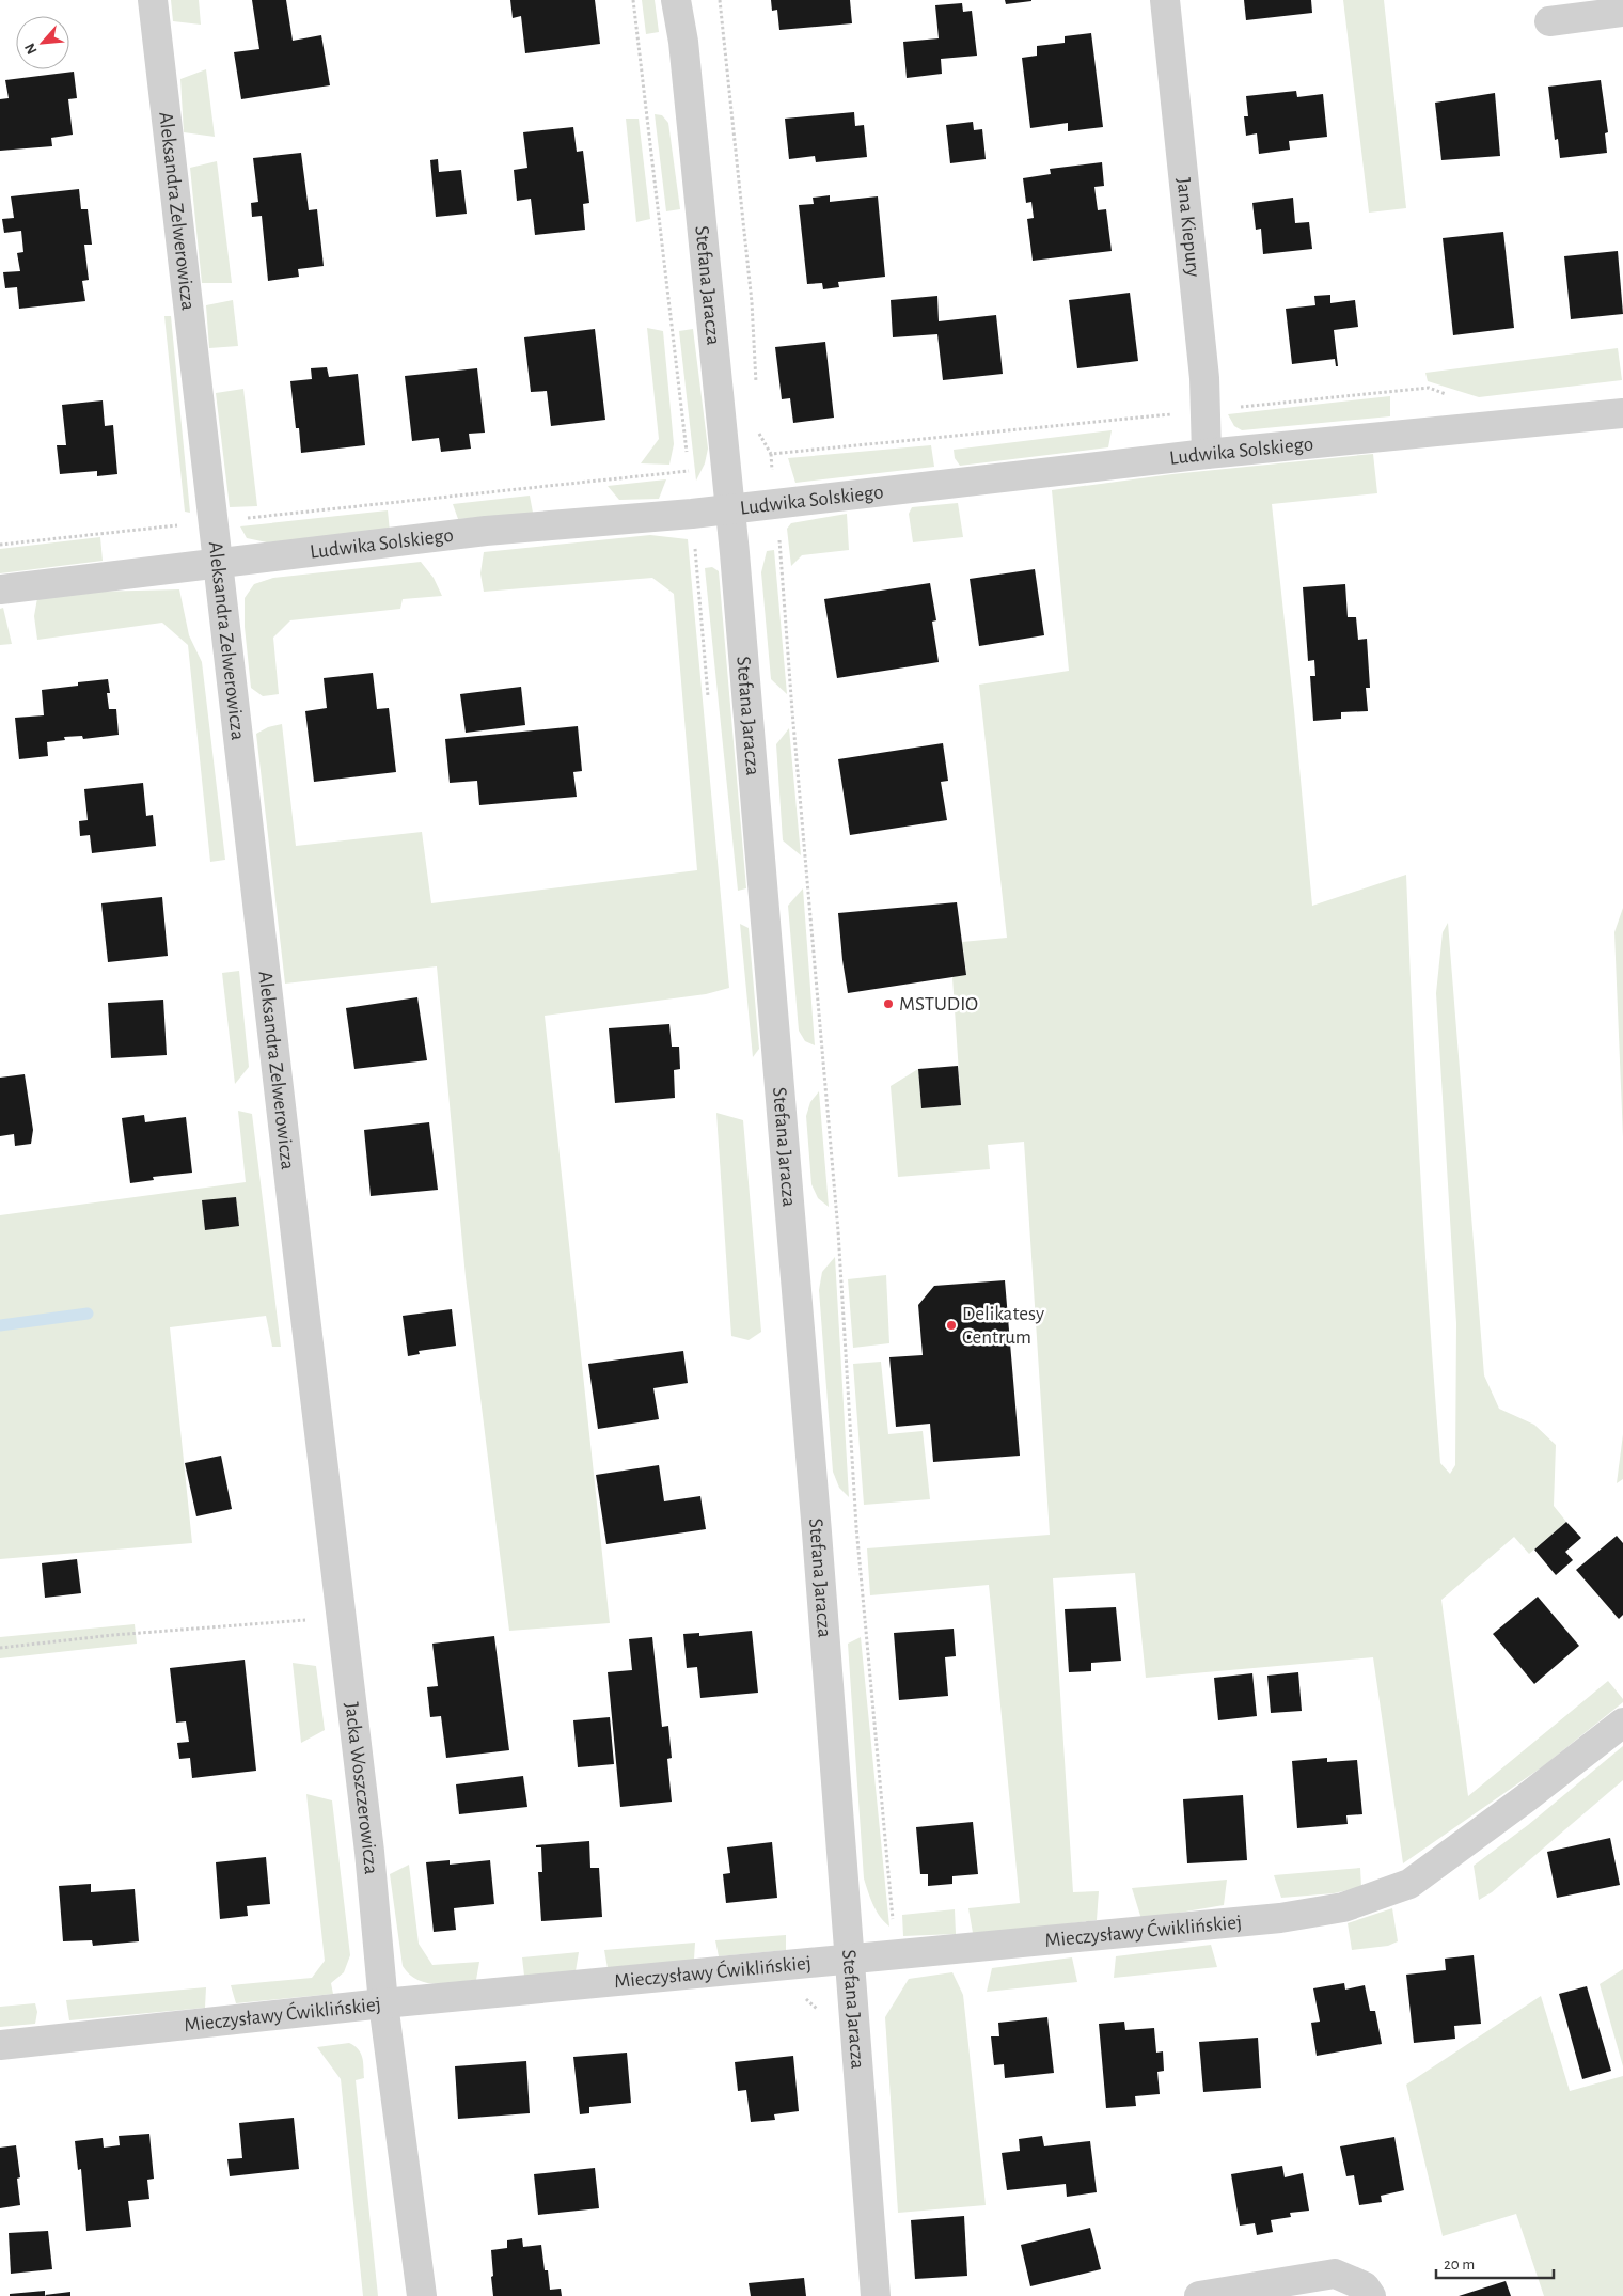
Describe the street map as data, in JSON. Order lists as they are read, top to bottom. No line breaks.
{"streets":{"street":["Aleksandra Zelwerowicza","Jana Kiepury","Stefana Jaracza","Ludwika Solskiego","Jacka Woszczerowicza","Mieczysławy Ćwiklińskiej"]},"crossings":[["Aleksandra Zelwerowicza","Ludwika Solskiego"],["Aleksandra Zelwerowicza","Jacka Woszczerowicza"],["Jana Kiepury","Ludwika Solskiego"],["Stefana Jaracza","Ludwika Solskiego"],["Stefana Jaracza","Mieczysławy Ćwiklińskiej"],["Jacka Woszczerowicza","Mieczysławy Ćwiklińskiej"]],"places":["MSTUDIO","Delikatesy Centrum"],"scale_bar":"20 m","north":"bottom left"}
